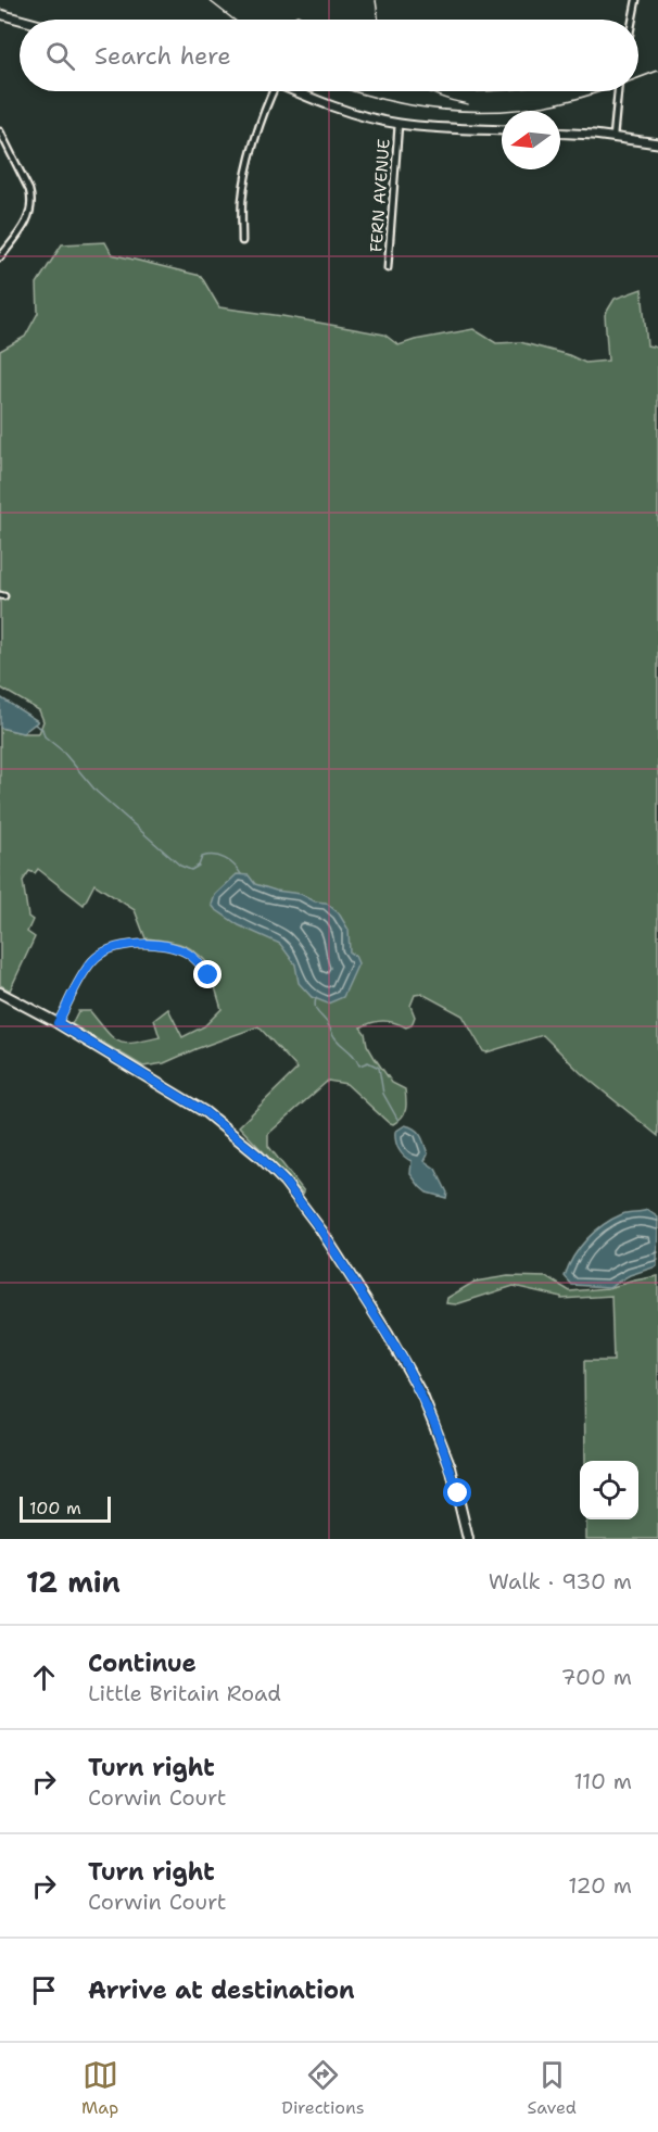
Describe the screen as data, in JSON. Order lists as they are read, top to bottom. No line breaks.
{"streets":{"street":["FERN AVENUE"]},"scale_bar":"100 m","north":"left","page":{"search":"Search here","scale":"100 m","heading":["12 min","Walk · 930 m"],"list":[["Continue","Little Britain Road","700 m"],["Turn right","Corwin Court","110 m"],["Turn right","Corwin Court","120 m"],"Arrive at destination"],"nav":["Map","Directions","Saved"]}}
